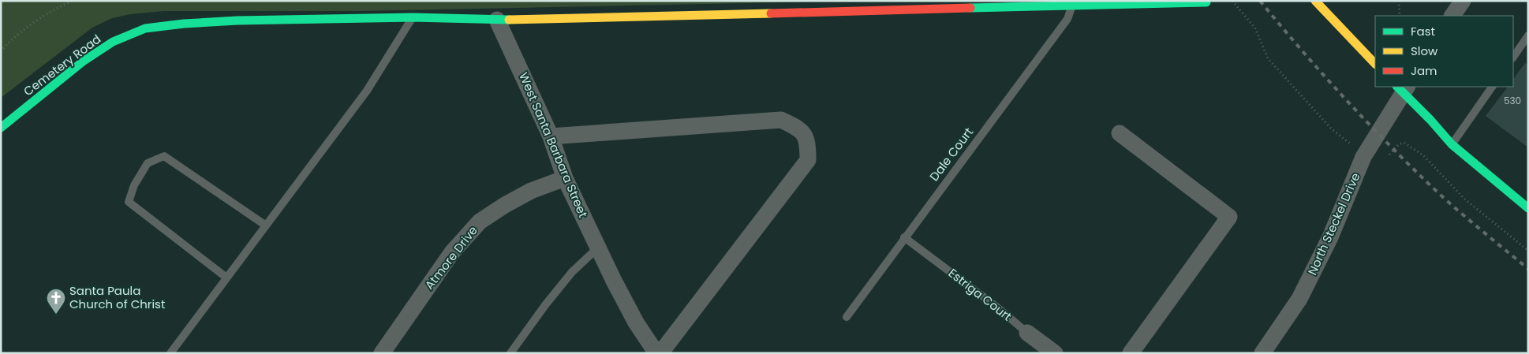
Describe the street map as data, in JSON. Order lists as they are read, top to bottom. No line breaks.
{"streets":{"street":["Cemetery Road","West Santa Barbara Street","North Steckel Drive","Atmore Drive","Estriga Court"],"lane":["Dale Court"]},"crossings":[["Cemetery Road","West Santa Barbara Street"],["Cemetery Road","Dale Court"],["West Santa Barbara Street","Atmore Drive"],["Dale Court","Estriga Court"]],"places":{"church":["Santa Paula Church of Christ"]},"house_numbers":["530"],"legend":["Fast","Slow","Jam"]}
